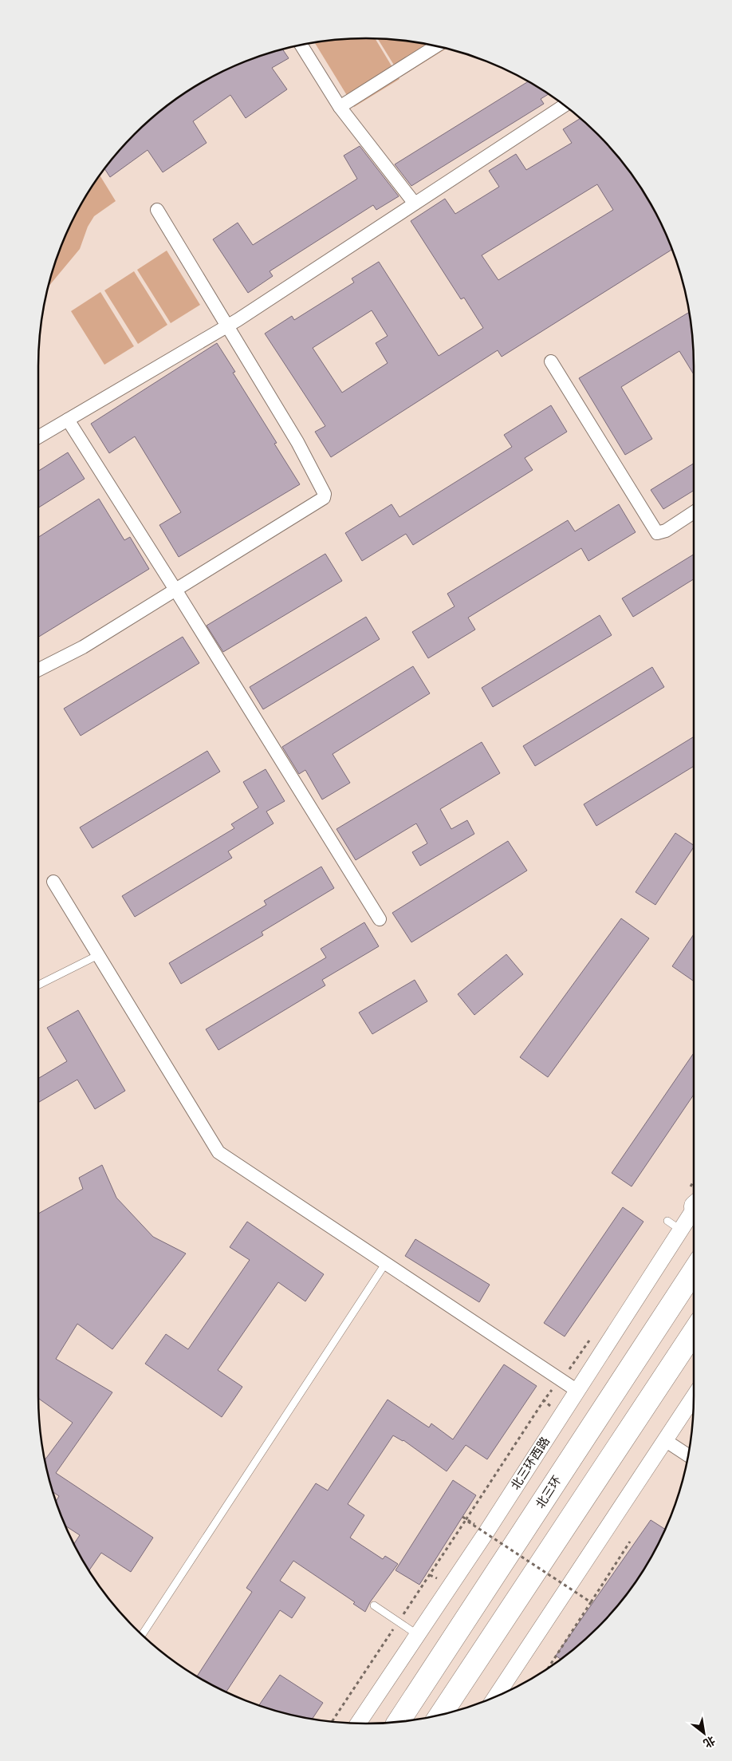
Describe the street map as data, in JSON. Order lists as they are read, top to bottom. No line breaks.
{"streets":{"highway":["北三环"],"street":["北三环西路"]},"north":"bottom right"}
